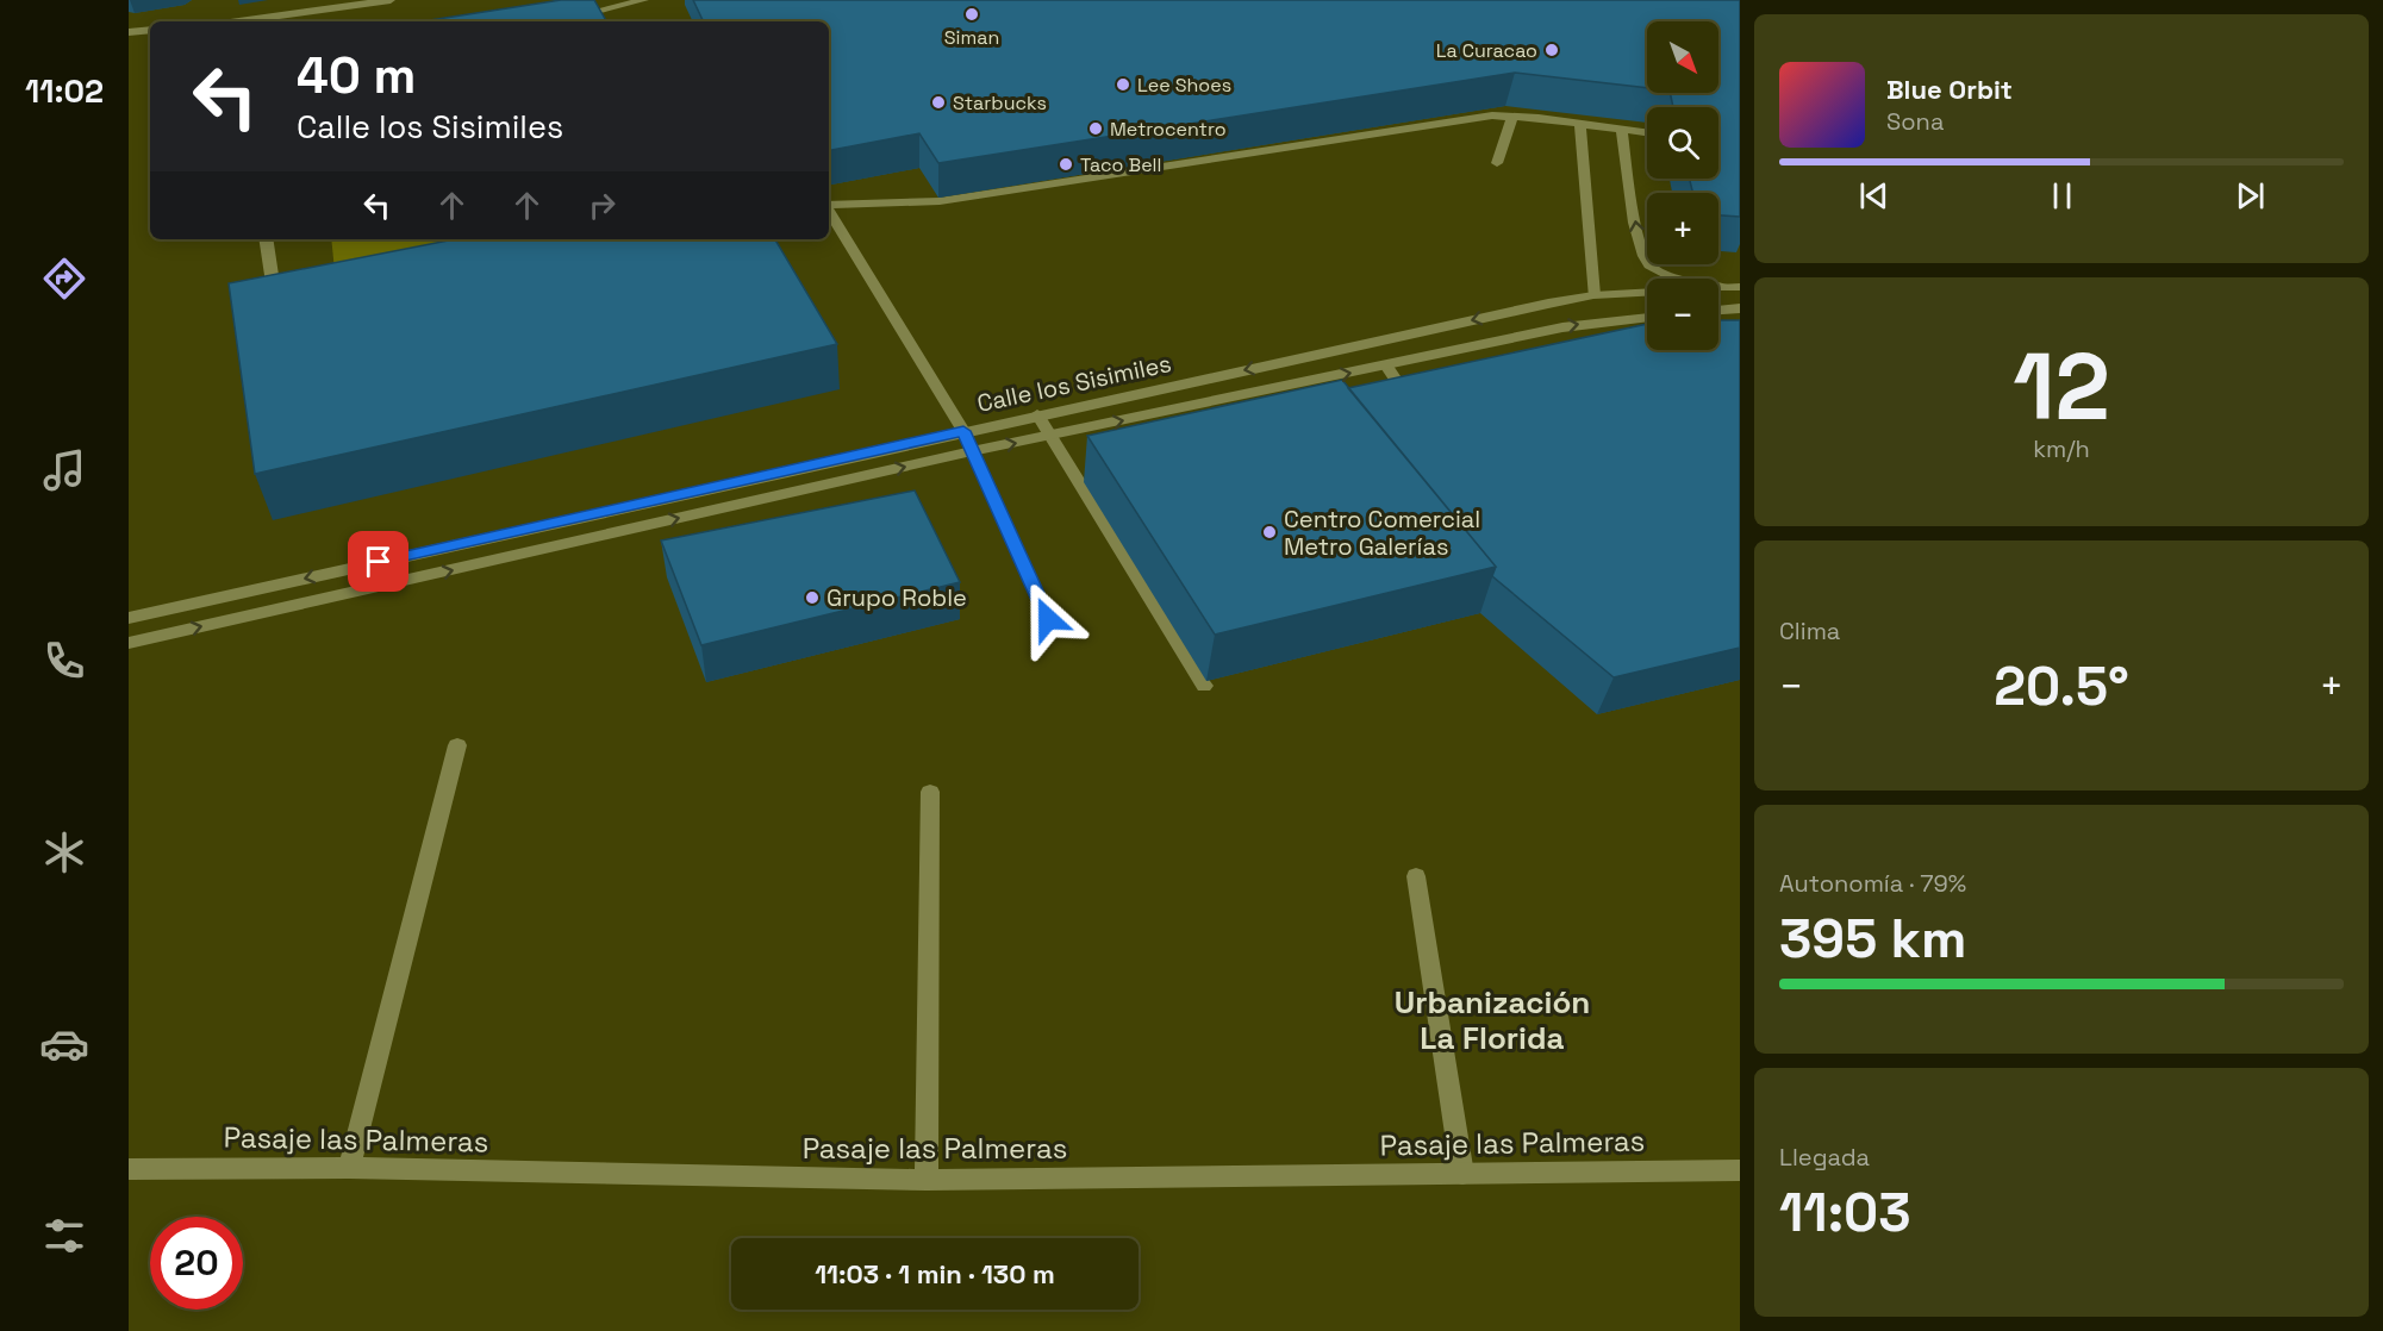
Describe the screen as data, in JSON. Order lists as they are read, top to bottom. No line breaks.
{"streets":{"main road":["Calle los Sisimiles","Pasaje las Palmeras"]},"districts":["Urbanización La Florida"],"places":["Siman","La Curacao","Lee Shoes","Starbucks","Metrocentro","Taco Bell","Centro Comercial Metro Galerías","Grupo Roble"],"north":"bottom right","page":{"tabs":"11:02","map_buttons":["+","−"],"turn":["40 m","Calle los Sisimiles"],"song":["Blue Orbit","Sona"],"tile":[["12","km/h"],"Clima",["Autonomía · 79%","395 km"],["Llegada","11:03"]],"heat":["−","20.5°","+"],"limit":"20","trip":"11:03 · 1 min · 130 m"}}
